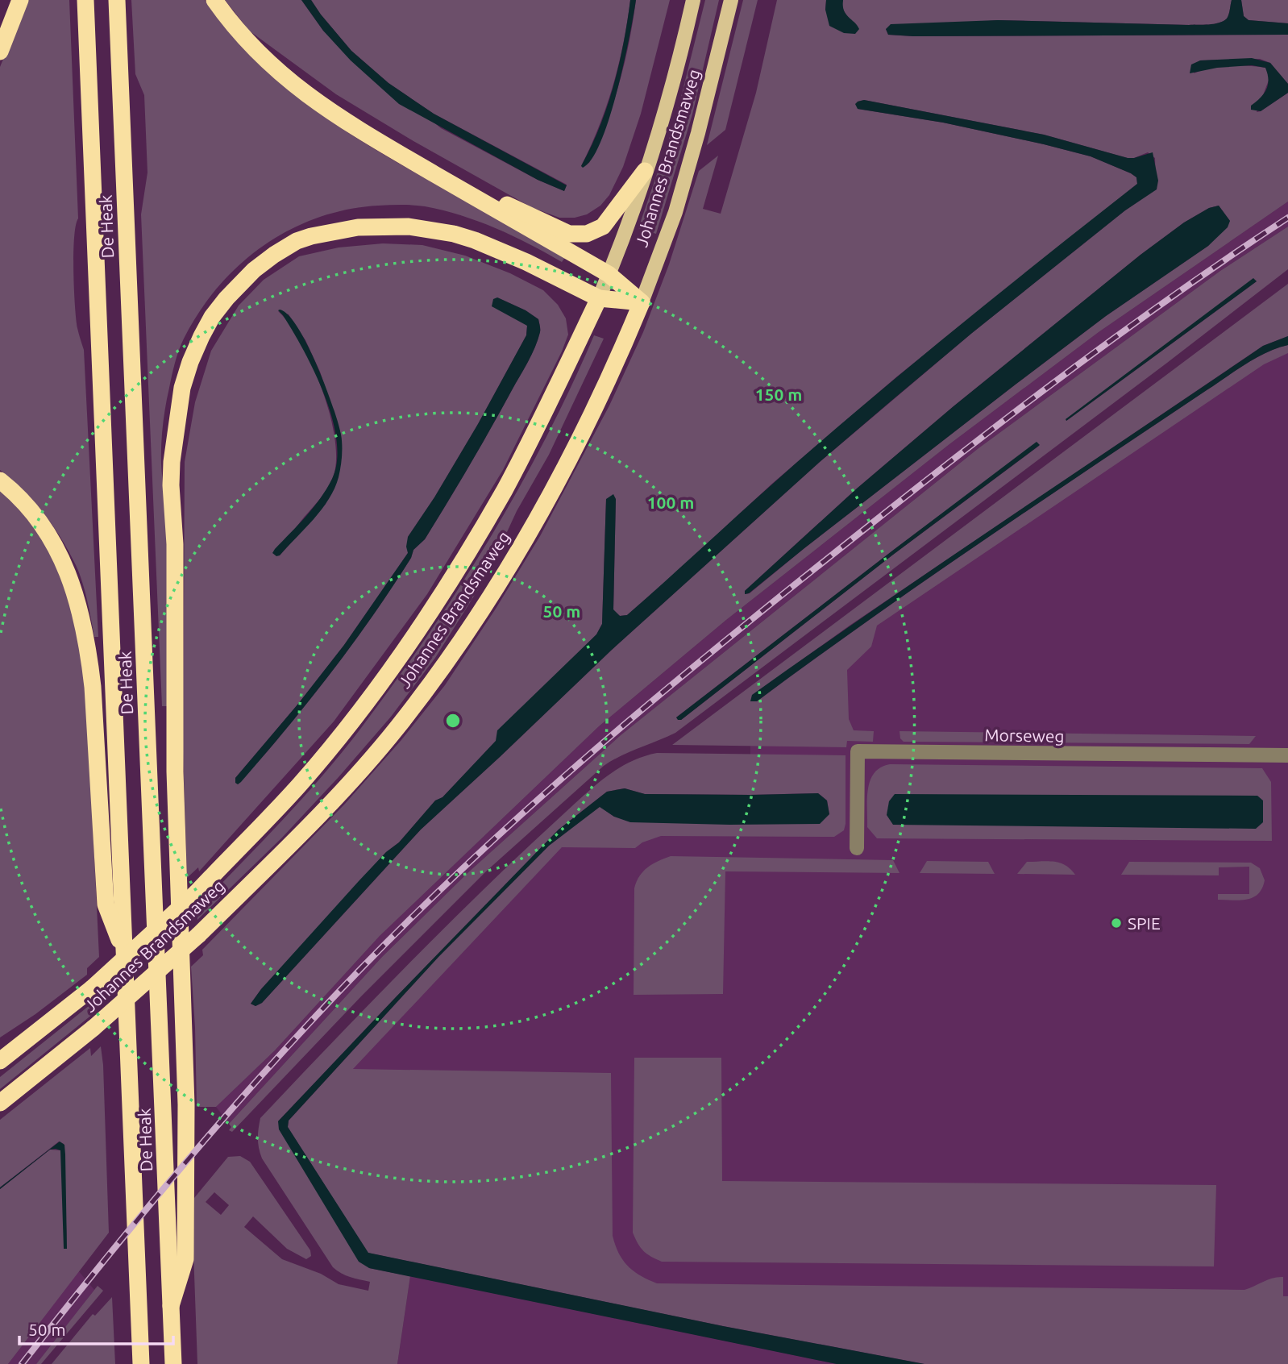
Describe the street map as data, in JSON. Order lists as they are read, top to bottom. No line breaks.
{"streets":{"highway":["Johannes Brandsmaweg","De Heak"],"street":["Morseweg"]},"places":["SPIE"],"scale_bar":"50 m","rings":["150 m","100 m","50 m"]}
